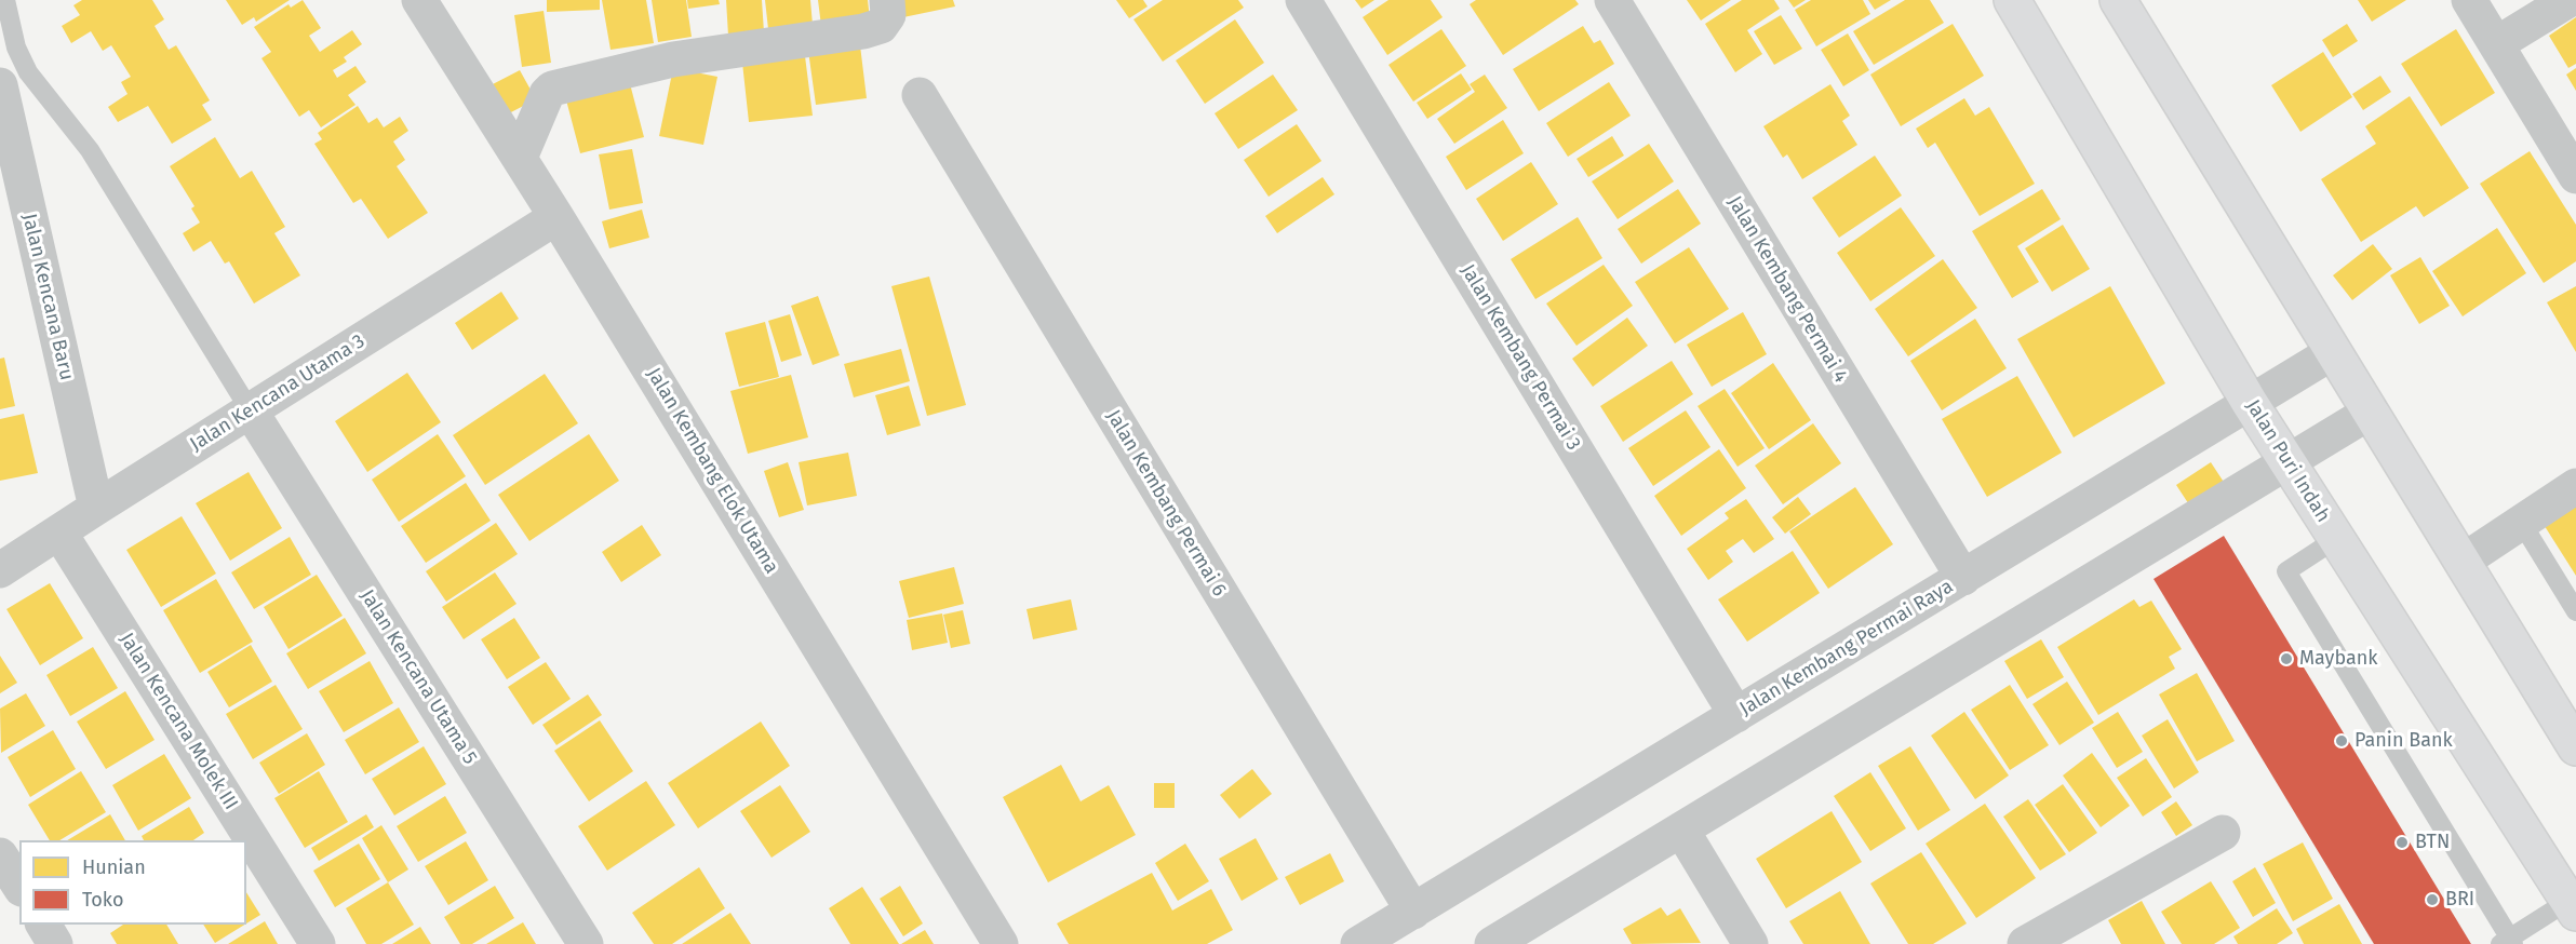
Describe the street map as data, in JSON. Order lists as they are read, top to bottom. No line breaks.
{"streets":{"main road":["Jalan Puri Indah"],"street":["Jalan Kembang Permai 4","Jalan Kencana Baru","Jalan Kembang Permai 3","Jalan Kencana Utama 3","Jalan Kembang Elok Utama","Jalan Kembang Permai 6","Jalan Kembang Permai Raya","Jalan Kencana Utama 5","Jalan Kencana Molek III"]},"crossings":[["Jalan Kembang Permai 4","Jalan Kembang Permai Raya"],["Jalan Kencana Baru","Jalan Kencana Utama 3"],["Jalan Kembang Permai 3","Jalan Kembang Permai Raya"],["Jalan Kencana Utama 3","Jalan Kembang Elok Utama"],["Jalan Kencana Utama 3","Jalan Kencana Utama 5"],["Jalan Kencana Utama 3","Jalan Kencana Molek III"],["Jalan Puri Indah","Jalan Kembang Permai Raya"],["Jalan Kembang Permai 6","Jalan Kembang Permai Raya"]],"places":["Maybank","Panin Bank","BTN","BRI"],"legend":["Hunian","Toko"]}
